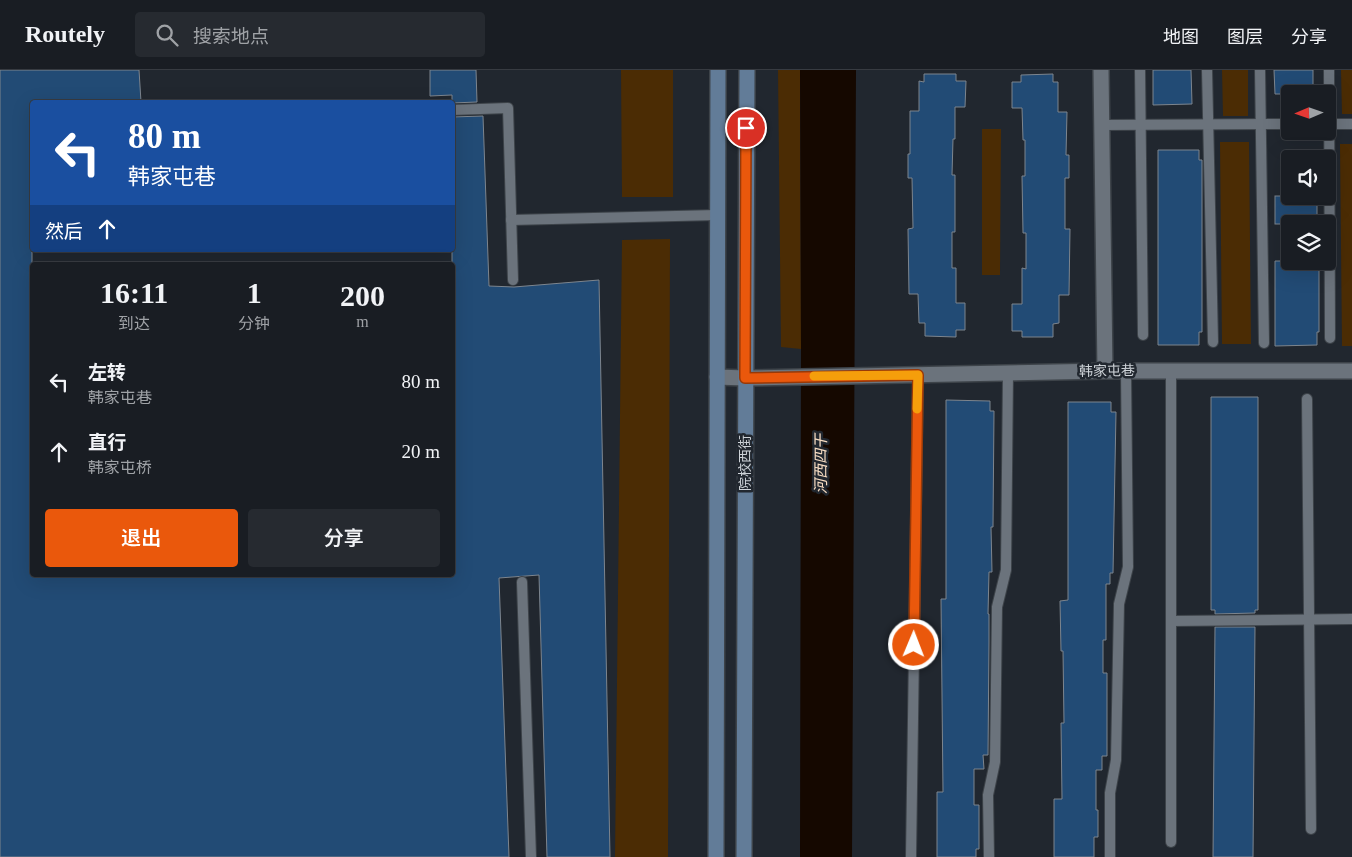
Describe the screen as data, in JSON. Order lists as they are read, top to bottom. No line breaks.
{"streets":{"main road":["院校西街"],"street":["韩家屯巷"]},"crossings":[["韩家屯巷","院校西街"]],"water":["河西四干"],"north":"left","page":{"header":"Routely","search":"搜索地点","nav":["地图","图层","分享"],"turn":["80 m","韩家屯巷"],"then":"然后","eta":["16:11","到达","1","分钟","200","m"],"list":[{"name":"左转","note":"韩家屯巷","value":"80 m"},{"name":"直行","note":"韩家屯桥","value":"20 m"}],"buttons":["退出","分享"]}}
